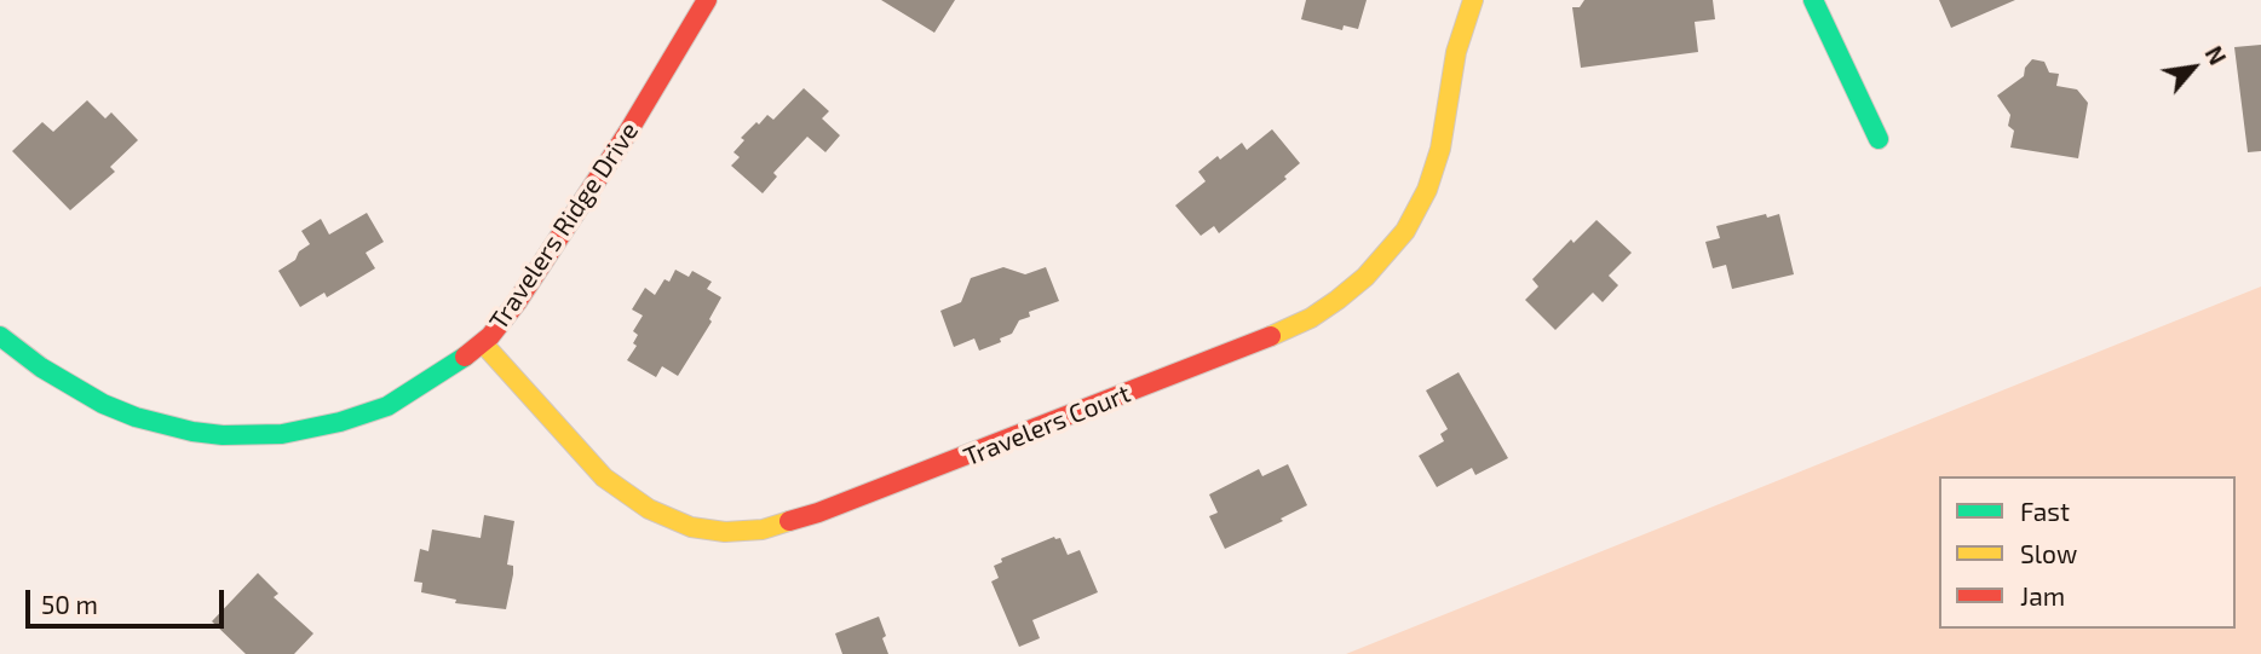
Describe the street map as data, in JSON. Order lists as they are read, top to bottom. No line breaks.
{"streets":{"street":["Travelers Ridge Drive","Travelers Court"]},"crossings":[["Travelers Ridge Drive","Travelers Court"]],"legend":["Fast","Slow","Jam"],"scale_bar":"50 m","north":"top right"}
